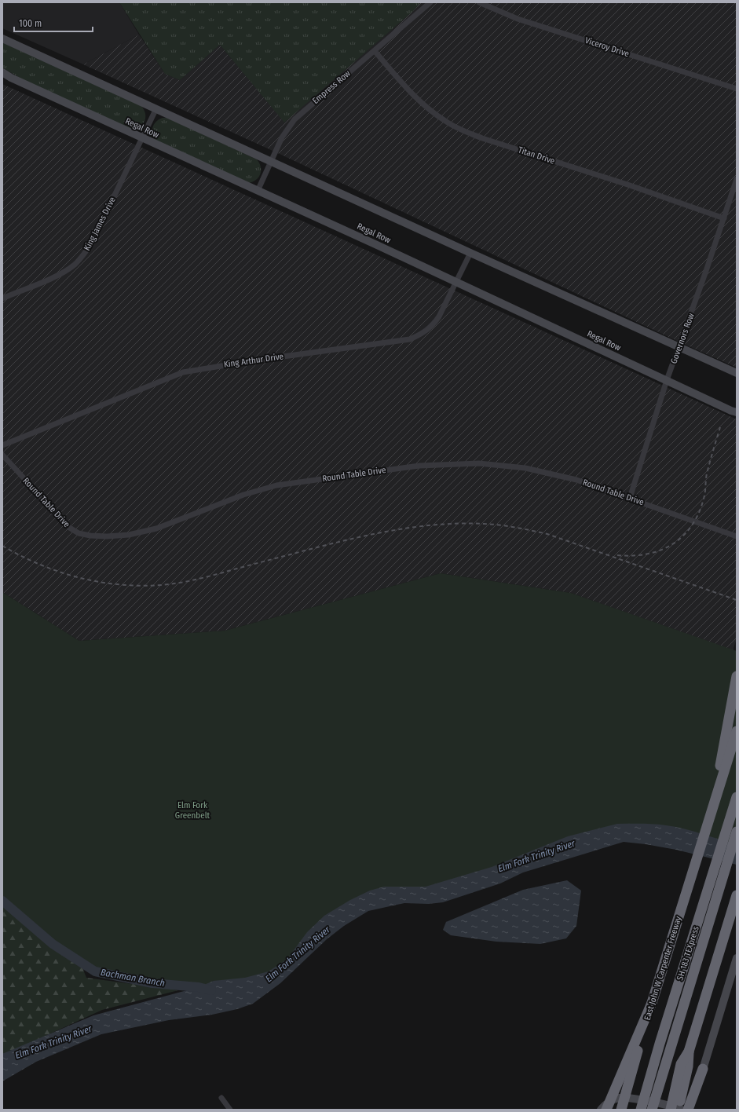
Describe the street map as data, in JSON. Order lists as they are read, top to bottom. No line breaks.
{"streets":{"highway":["SH 183 TEXpress","East John W Carpenter Freeway"],"main road":["Regal Row"],"street":["Viceroy Drive","Empress Row","Titan Drive","King James Drive","Governors Row","King Arthur Drive","Round Table Drive"]},"crossings":[["Empress Row","Regal Row"],["Empress Row","Titan Drive"],["Regal Row","King James Drive"],["Regal Row","Governors Row"],["Regal Row","King Arthur Drive"],["Titan Drive","Governors Row"],["Governors Row","Round Table Drive"]],"water":["Elm Fork Trinity River","Bachman Branch"],"parks":["Elm Fork Greenbelt"],"scale_bar":"100 m"}
